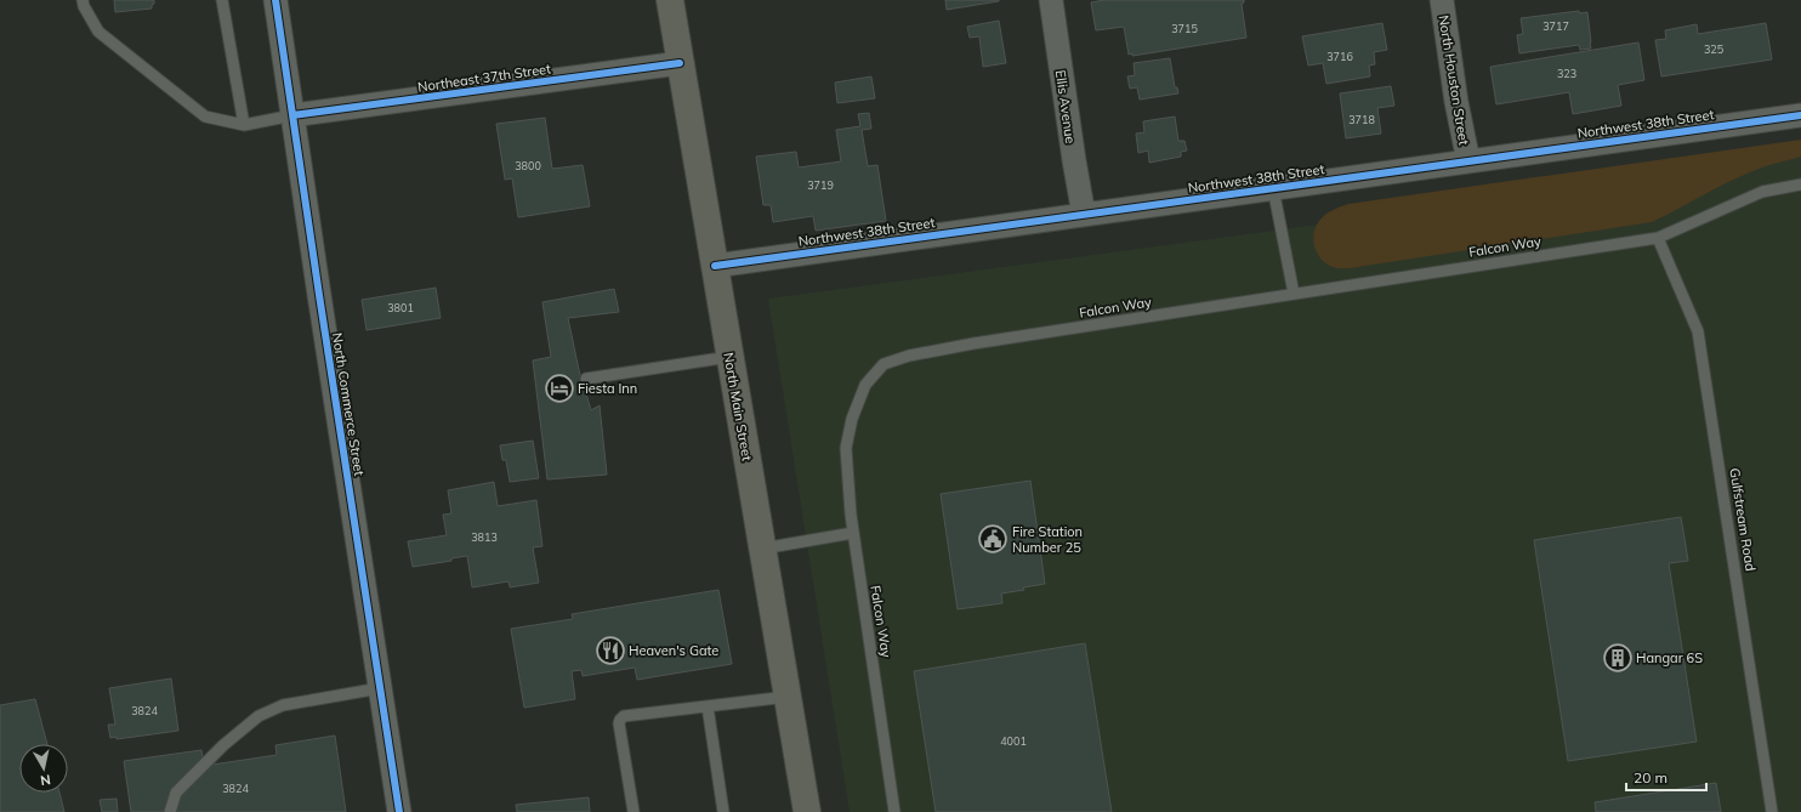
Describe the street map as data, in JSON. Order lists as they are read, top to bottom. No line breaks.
{"streets":{"main road":["North Main Street"],"street":["Northeast 37th Street","North Houston Street","Ellis Avenue","Northwest 38th Street","North Commerce Street"],"lane":["Falcon Way","Gulfstream Road"]},"crossings":[["Northeast 37th Street","North Commerce Street"],["Northeast 37th Street","North Main Street"],["North Houston Street","Northwest 38th Street"],["Ellis Avenue","Northwest 38th Street"],["Northwest 38th Street","North Main Street"],["Falcon Way","Gulfstream Road"]],"places":{"hotel":["Fiesta Inn"],"public building":["Fire Station Number 25"],"restaurant":["Heaven's Gate"],"building":["Hangar 6S"]},"house_numbers":["3717","3715","325","3716","323","3718","3800","3719","3801","3813","3824","4001","3824"],"scale_bar":"20 m","north":"bottom"}
